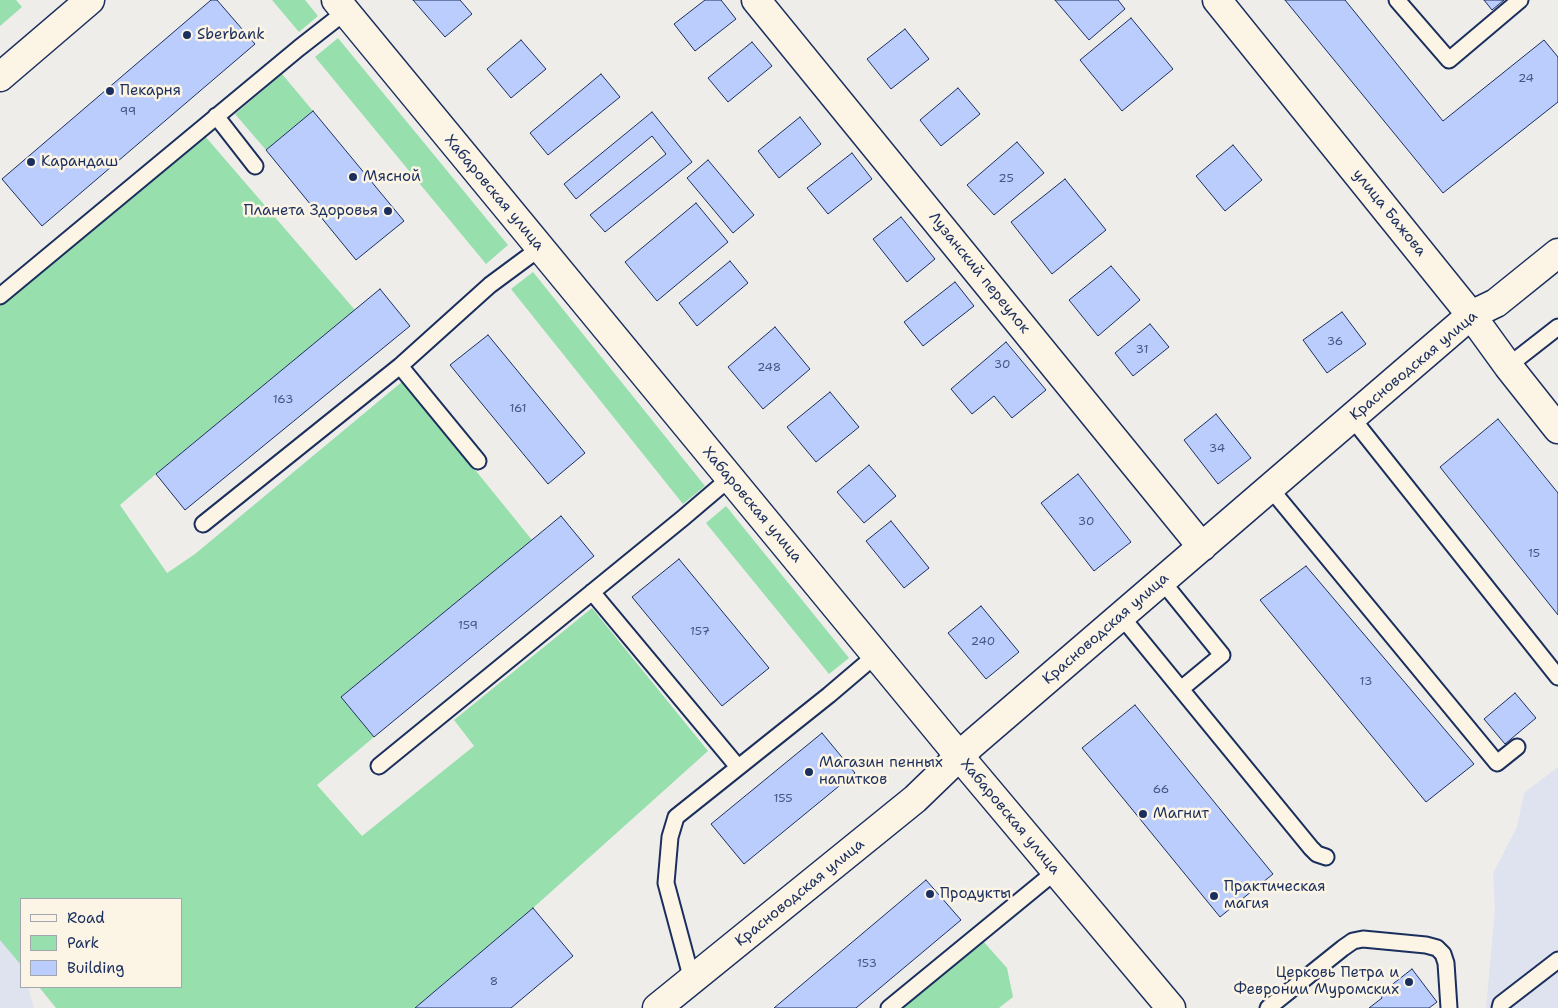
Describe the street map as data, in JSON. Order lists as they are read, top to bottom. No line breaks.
{"streets":{"street":["Хабаровская улица","улица Бажова","Лузанский переулок","Красноводская улица"]},"crossings":[["Хабаровская улица","Красноводская улица"],["улица Бажова","Красноводская улица"],["Лузанский переулок","Красноводская улица"]],"places":["Sberbank","Пекарня","Карандаш","Мясной","Планета Здоровья","Магазин пенных напитков","Магнит","Продукты","Практическая магия","Церковь Петра и Февронии Муромских"],"house_numbers":["24","99","25","36","31","30","248","163","161","34","30","15","159","157","240","13","66","155","153","8"],"legend":["Road","Park","Building"]}
